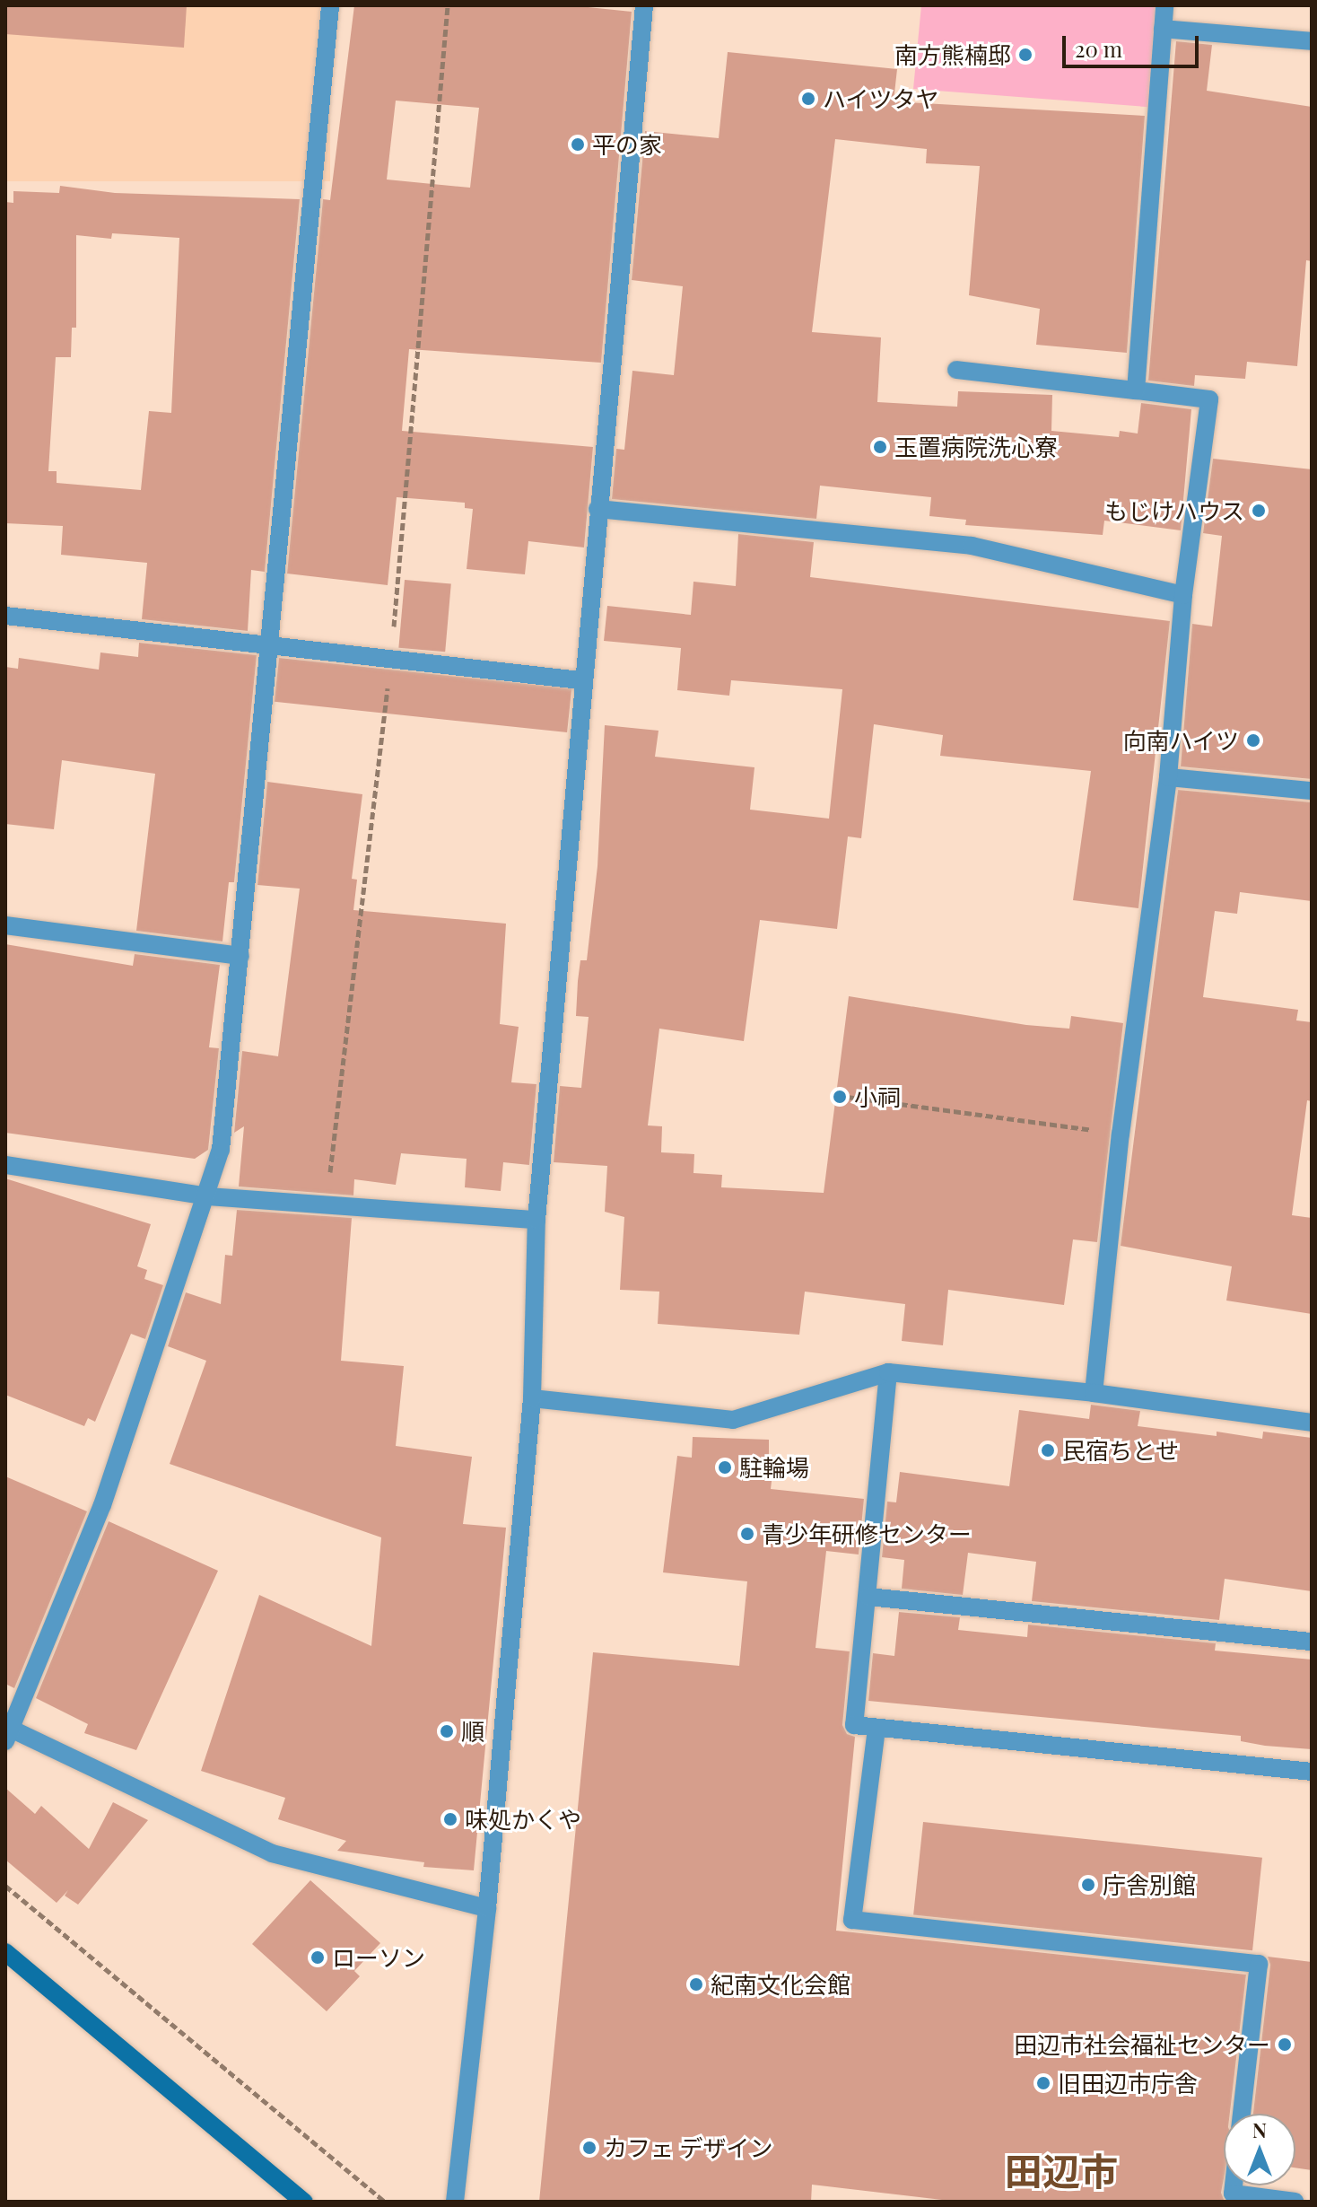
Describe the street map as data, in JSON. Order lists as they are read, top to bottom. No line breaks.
{"districts":["田辺市"],"places":["南方熊楠邸","ハイツタヤ","平の家","玉置病院洗心寮","もじけハウス","向南ハイツ","小祠","民宿ちとせ","駐輪場","青少年研修センター","順","味処かくや","庁舎別館","ローソン","紀南文化会館","田辺市社会福祉センター","旧田辺市庁舎","カフェ デザイン"],"scale_bar":"20 m","north":"top"}
